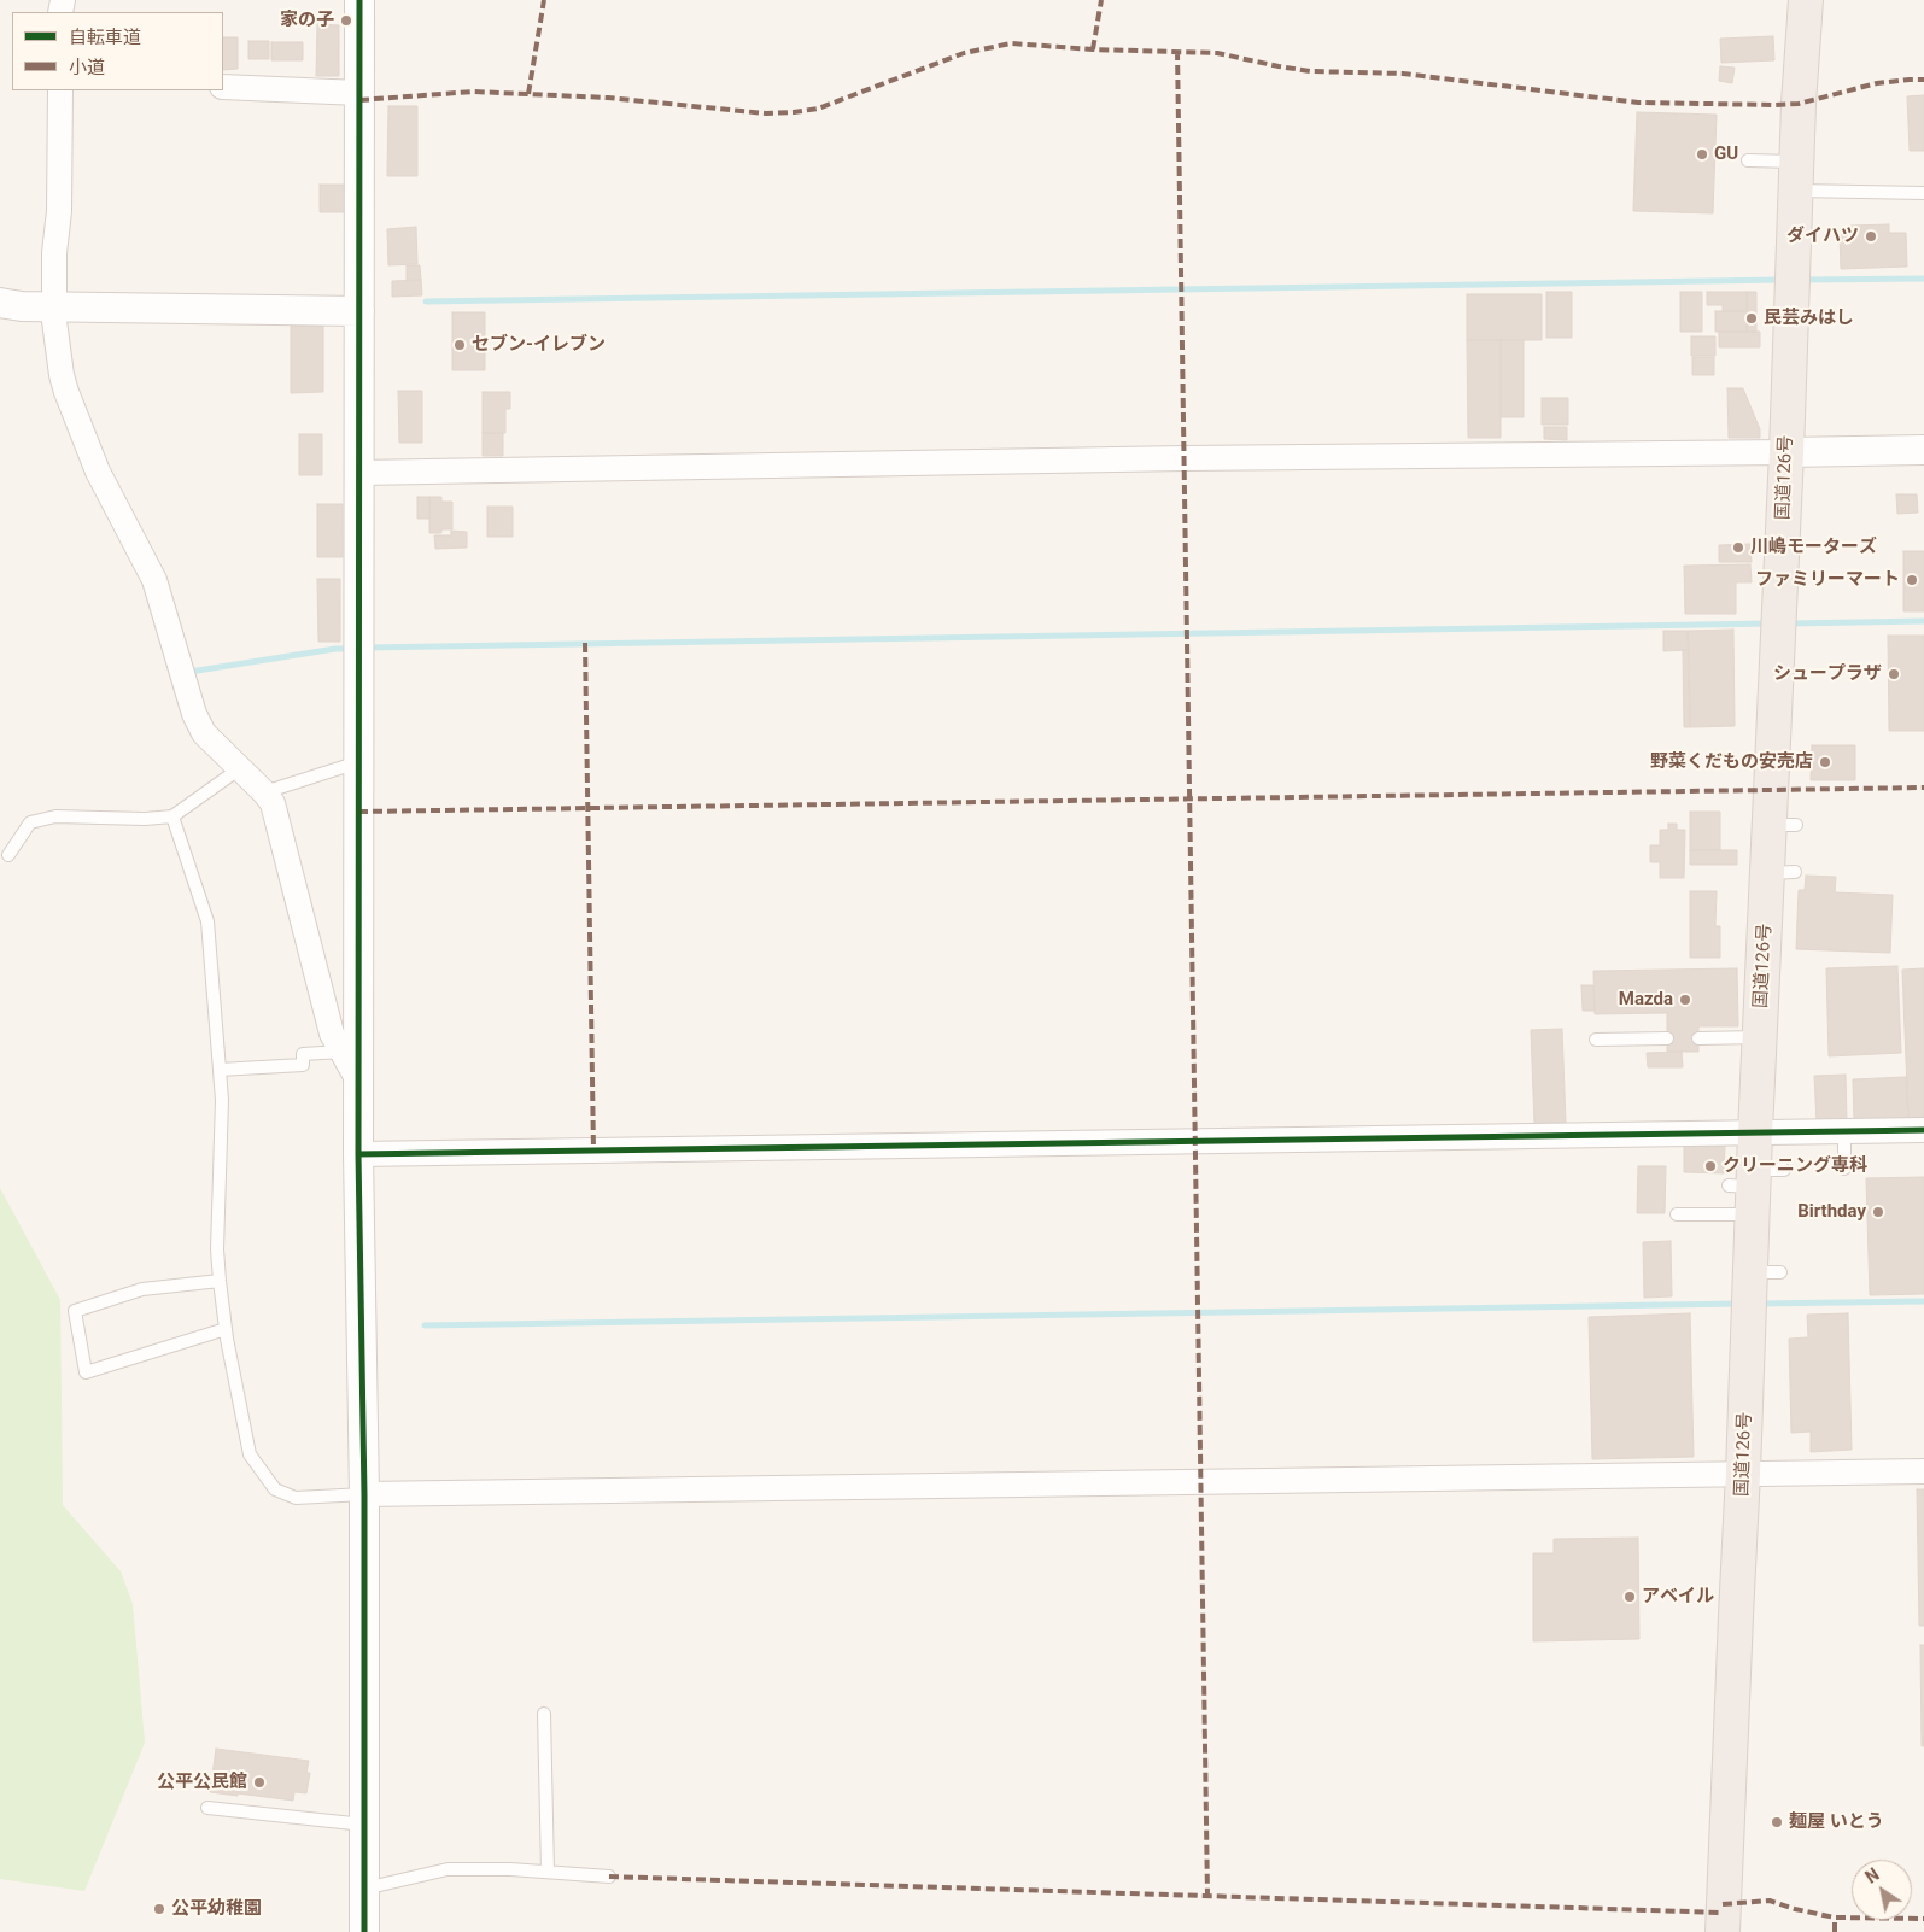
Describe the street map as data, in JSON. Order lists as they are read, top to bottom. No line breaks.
{"streets":{"highway":["国道126号"]},"places":["家の子","GU","ダイハツ","民芸みはし","セブン-イレブン","川嶋モーターズ","ファミリーマート","シュープラザ","野菜くだもの安売店","Mazda","クリーニング専科","Birthday","アベイル","公平公民館","麺屋 いとう","公平幼稚園"],"legend":["自転車道","小道"],"north":"top left"}
